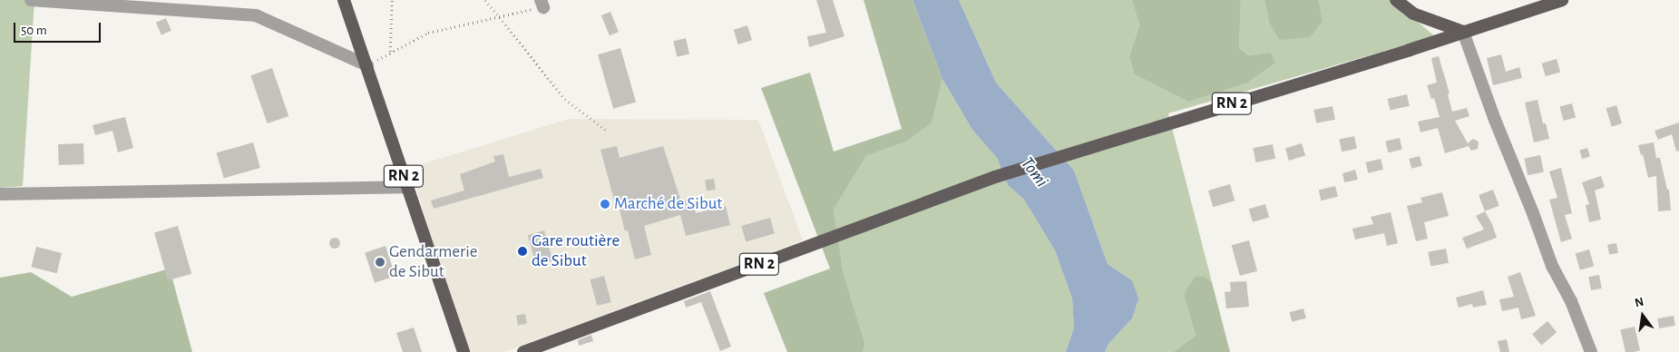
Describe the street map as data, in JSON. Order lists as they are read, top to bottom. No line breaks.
{"streets":{"main road":["RN 2"]},"water":["Tomi"],"places":["Marché de Sibut","Gare routière de Sibut","Gendarmerie de Sibut"],"scale_bar":"50 m","north":"top"}
